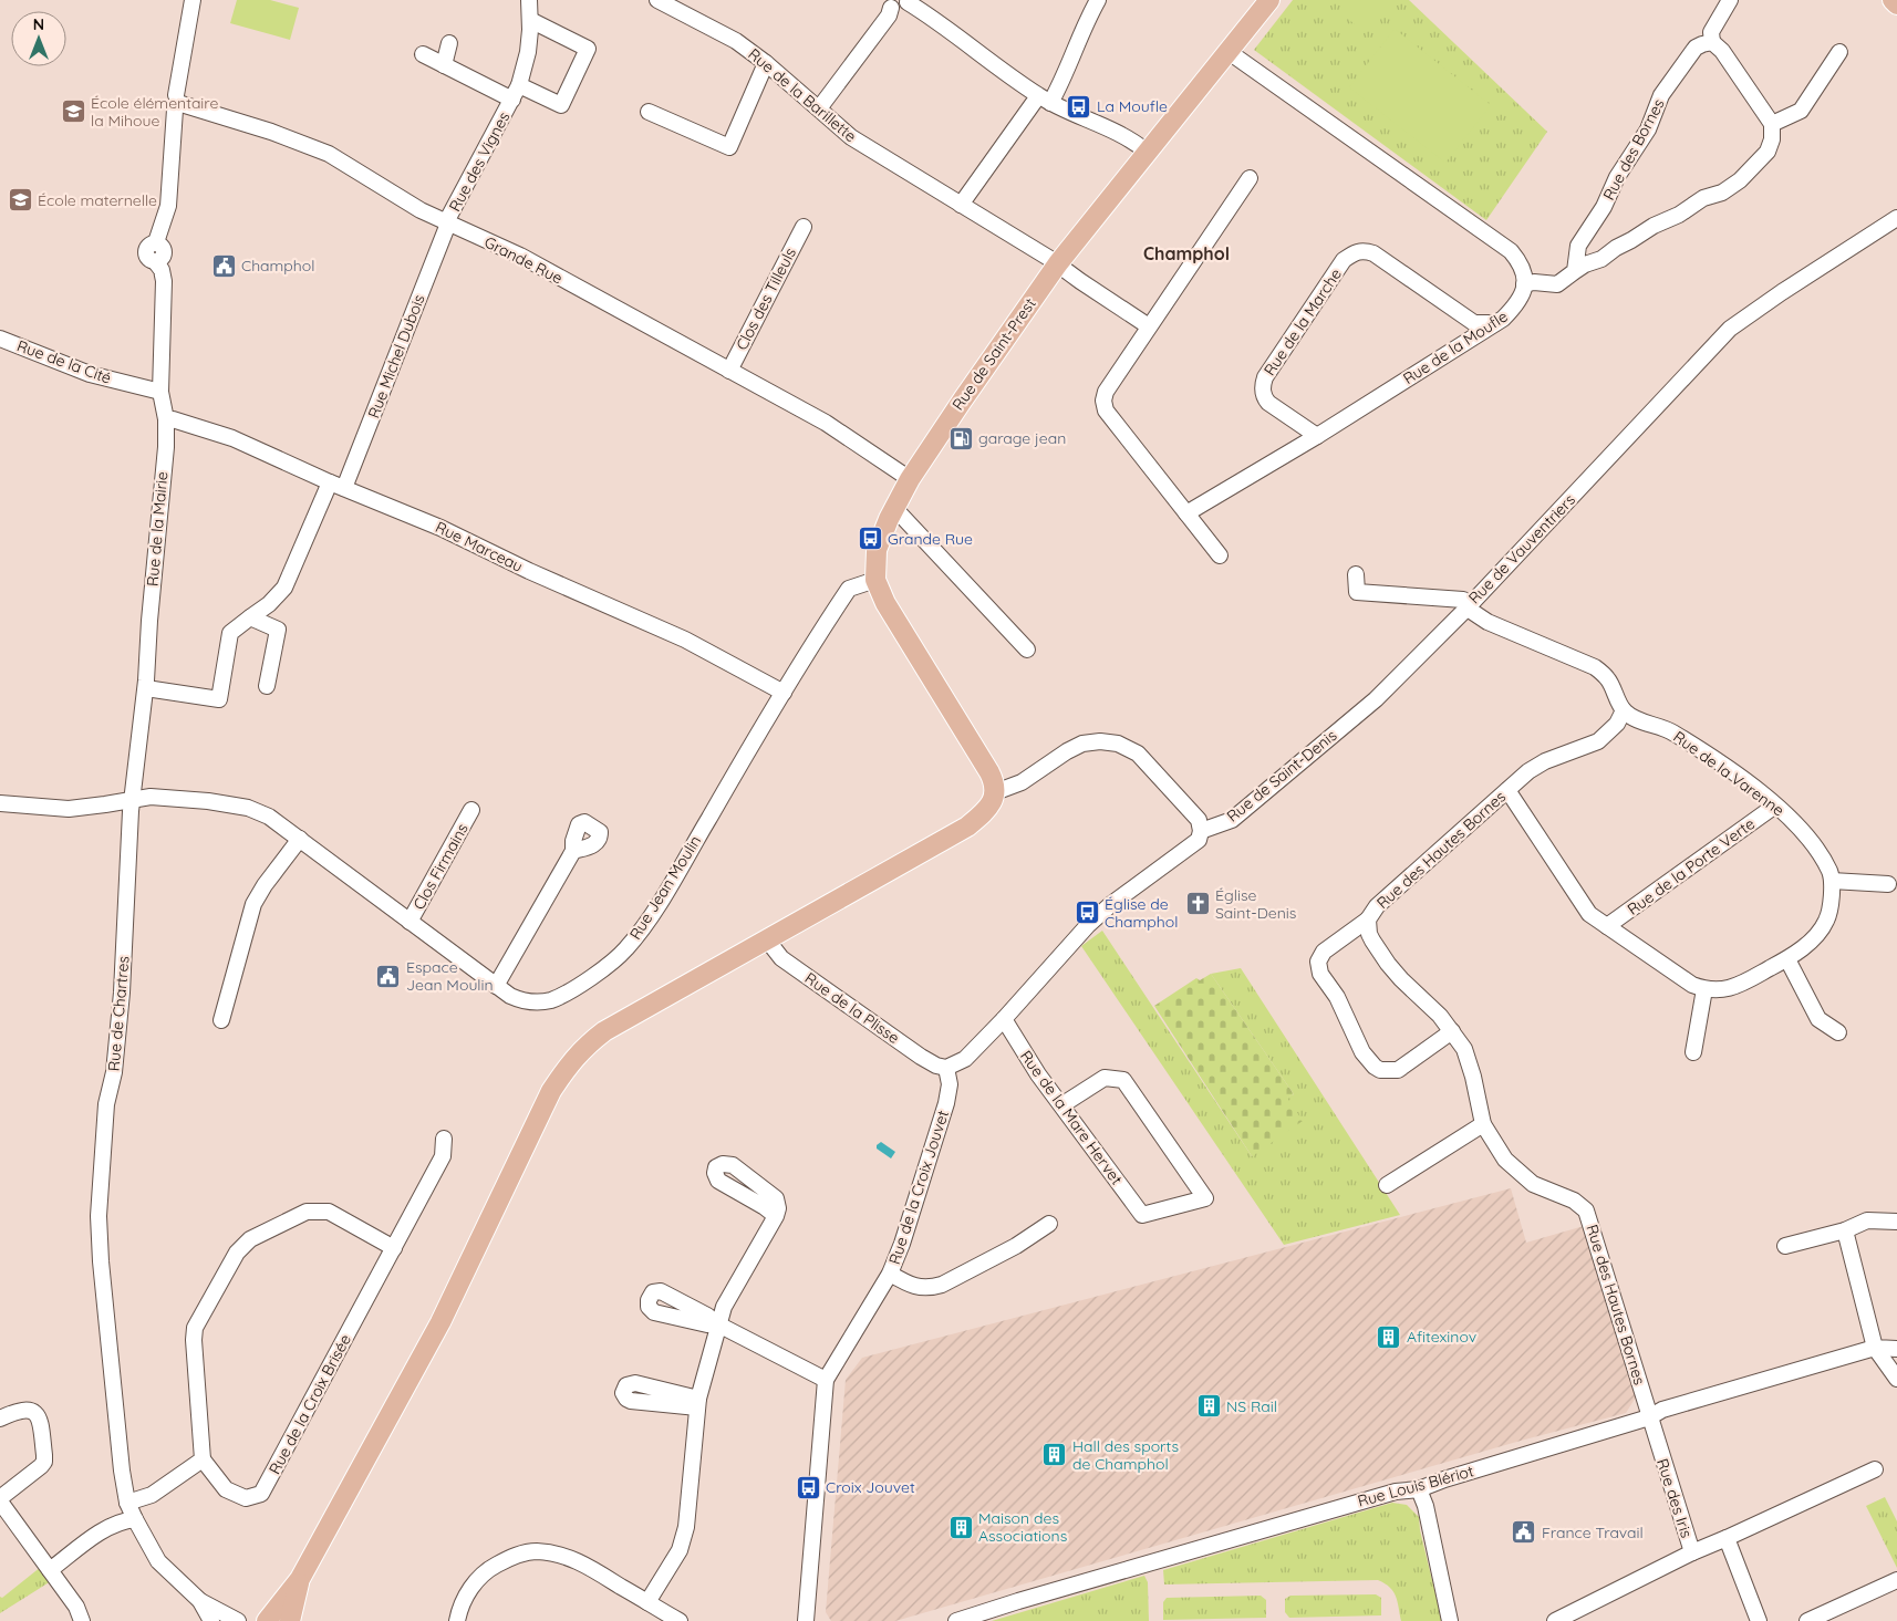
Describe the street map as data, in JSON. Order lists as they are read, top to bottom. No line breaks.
{"streets":{"main road":["Rue de Saint-Prest"],"street":["Rue de la Barillette","Rue des Bornes","Rue des Vignes","Grande Rue","Clos des Tilleuls","Rue de la Marche","Rue de la Moufle","Rue Michel Dubois","Rue de la Cité","Rue de la Mairie","Rue Marceau","Rue de Vauventriers","Rue de la Varenne","Rue de Saint-Denis","Rue des Hautes Bornes","Clos Firmains","Rue de la Porte Verte","Rue Jean Moulin","Rue de la Plisse","Rue de Chartres","Rue de la Mare Hervet","Rue de la Croix Jouvet","Rue de la Croix Brisée","Rue Louis Blériot","Rue des Iris"]},"crossings":[["Rue de la Barillette","Rue de Saint-Prest"],["Rue des Vignes","Grande Rue"],["Rue des Vignes","Rue Michel Dubois"],["Grande Rue","Clos des Tilleuls"],["Grande Rue","Rue de Saint-Prest"],["Grande Rue","Rue Michel Dubois"],["Grande Rue","Rue de la Mairie"],["Rue de la Marche","Rue de la Moufle"],["Rue de Saint-Prest","Rue Jean Moulin"],["Rue Michel Dubois","Rue de la Mairie"],["Rue Michel Dubois","Rue Marceau"],["Rue de la Cité","Rue de la Mairie"],["Rue de la Mairie","Rue Marceau"],["Rue de la Mairie","Rue Jean Moulin"],["Rue de la Mairie","Rue de Chartres"],["Rue Marceau","Rue Jean Moulin"],["Rue de Vauventriers","Rue de Saint-Denis"],["Rue de la Varenne","Rue des Hautes Bornes"],["Rue de la Varenne","Rue de la Porte Verte"],["Rue de Saint-Denis","Rue de la Plisse"],["Rue de Saint-Denis","Rue de la Mare Hervet"],["Rue de Saint-Denis","Rue de la Croix Jouvet"],["Rue des Hautes Bornes","Rue Louis Blériot"],["Rue des Hautes Bornes","Rue des Iris"],["Clos Firmains","Rue Jean Moulin"],["Rue Jean Moulin","Rue de Chartres"],["Rue de la Plisse","Rue de la Croix Jouvet"],["Rue Louis Blériot","Rue des Iris"]],"districts":["Champhol"],"places":{"bus stop":["La Moufle","Grande Rue","Église de Champhol","Croix Jouvet"],"school or university":["École élémentaire la Mihoue","École maternelle"],"public building":["Champhol","Espace Jean Moulin","France Travail"],"fuel station":["garage jean"],"church":["Église Saint-Denis"],"building":["Afitexinov","NS Rail","Hall des sports de Champhol","Maison des Associations"]},"north":"top"}
